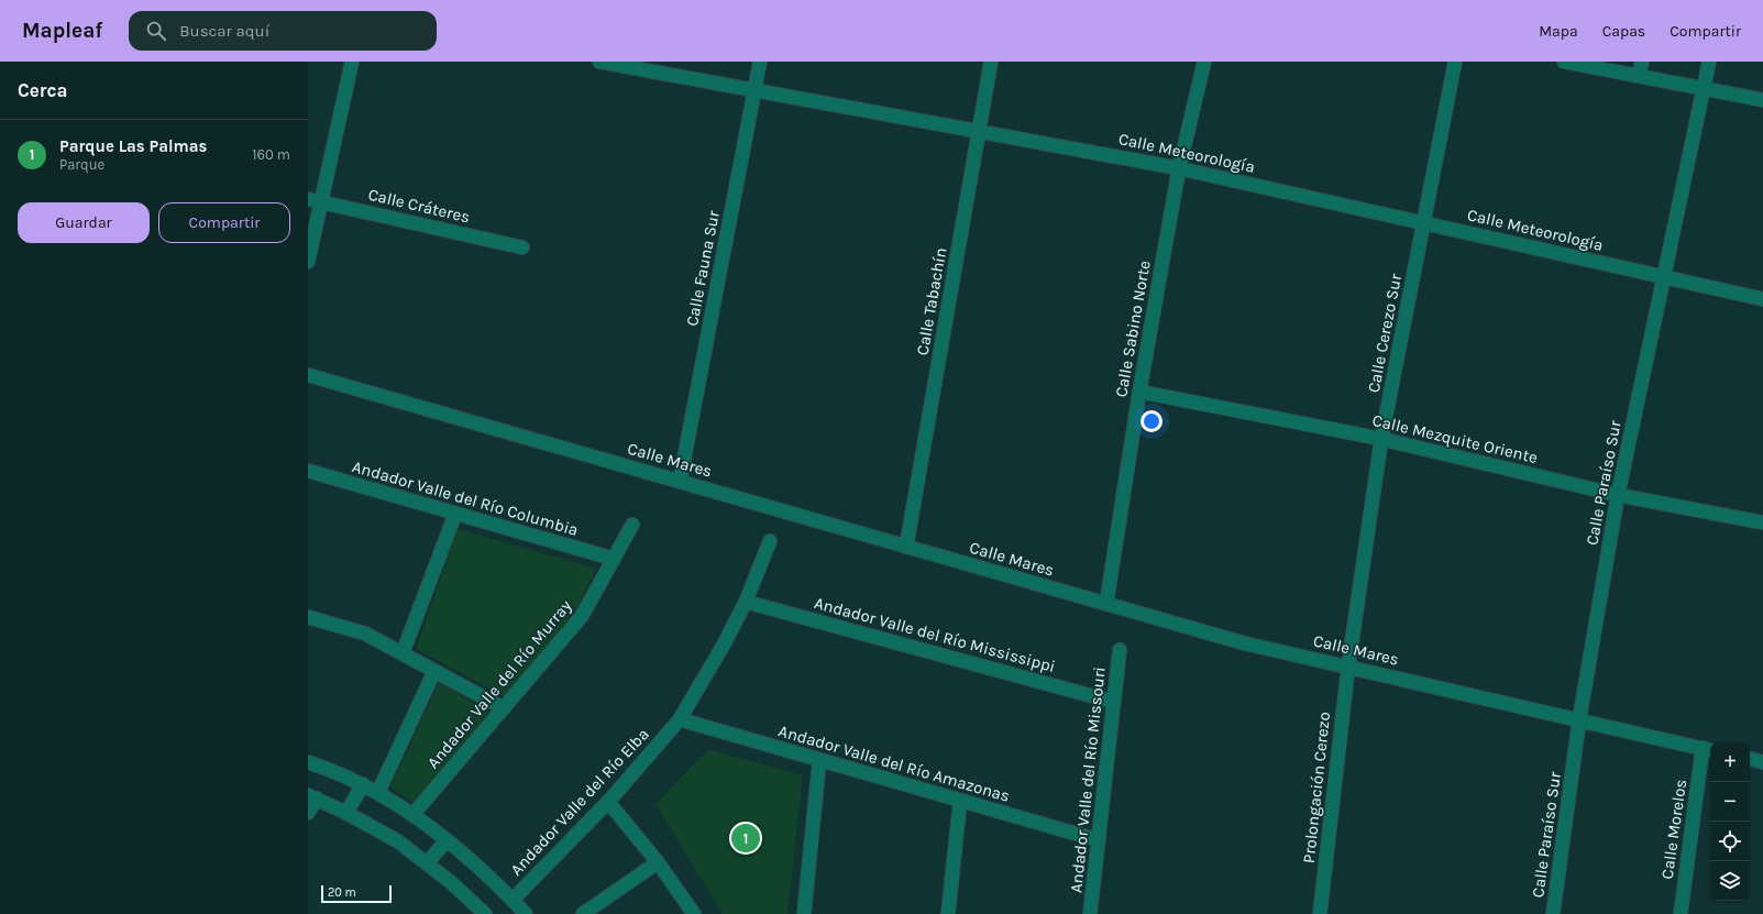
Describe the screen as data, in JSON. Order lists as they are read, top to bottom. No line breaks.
{"streets":{"street":["Calle Meteorología","Calle Cráteres","Calle Fauna Sur","Calle Tabachín","Calle Sabino Norte","Calle Cerezo Sur","Calle Mezquite Oriente","Calle Mares","Calle Paraíso Sur","Andador Valle del Río Columbia","Andador Valle del Río Mississippi","Andador Valle del Río Murray","Andador Valle del Río Amazonas","Andador Valle del Río Missouri","Prolongación Cerezo","Andador Valle del Río Elba","Calle Morelos"]},"crossings":[["Calle Meteorología","Calle Fauna Sur"],["Calle Meteorología","Calle Tabachín"],["Calle Meteorología","Calle Sabino Norte"],["Calle Meteorología","Calle Cerezo Sur"],["Calle Meteorología","Calle Paraíso Sur"],["Calle Fauna Sur","Calle Mares"],["Calle Tabachín","Calle Mares"],["Calle Sabino Norte","Calle Mezquite Oriente"],["Calle Sabino Norte","Calle Mares"],["Calle Cerezo Sur","Calle Mezquite Oriente"],["Calle Cerezo Sur","Calle Mares"],["Calle Cerezo Sur","Prolongación Cerezo"],["Calle Mezquite Oriente","Calle Paraíso Sur"],["Calle Mares","Calle Paraíso Sur"],["Calle Mares","Prolongación Cerezo"],["Calle Mares","Calle Morelos"],["Andador Valle del Río Columbia","Andador Valle del Río Murray"],["Andador Valle del Río Mississippi","Andador Valle del Río Missouri"],["Andador Valle del Río Mississippi","Andador Valle del Río Elba"],["Andador Valle del Río Amazonas","Andador Valle del Río Missouri"],["Andador Valle del Río Amazonas","Andador Valle del Río Elba"]],"scale_bar":"20 m","page":{"header":"Mapleaf","search":"Buscar aquí","nav":["Mapa","Capas","Compartir"],"heading":"Cerca","list":[{"mark":"1","name":"Parque Las Palmas","note":"Parque","value":"160 m"}],"buttons":["Guardar","Compartir"],"map_buttons":["+","−"],"pins":"1","scale":"20 m"}}
